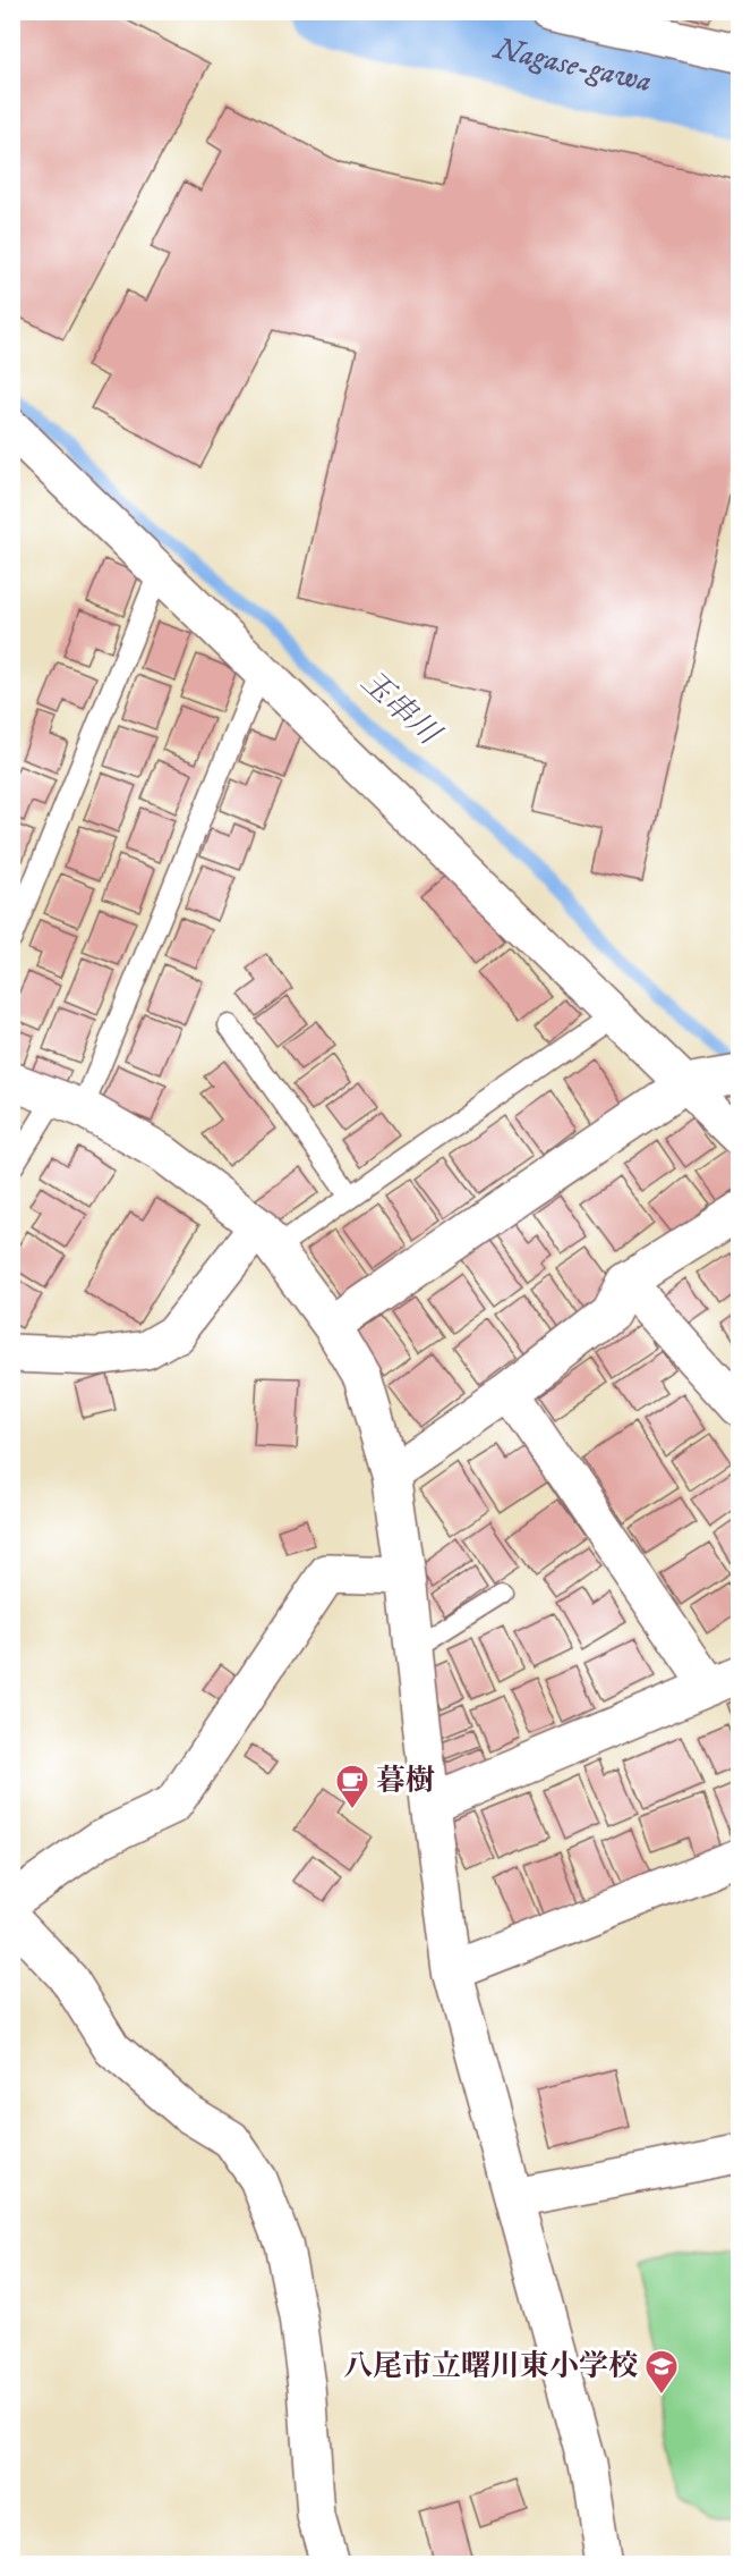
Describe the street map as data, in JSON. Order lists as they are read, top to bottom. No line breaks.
{"water":["Nagase-gawa","玉串川"],"places":{"cafe":["暮樹"],"school or university":["八尾市立曙川東小学校"]}}
